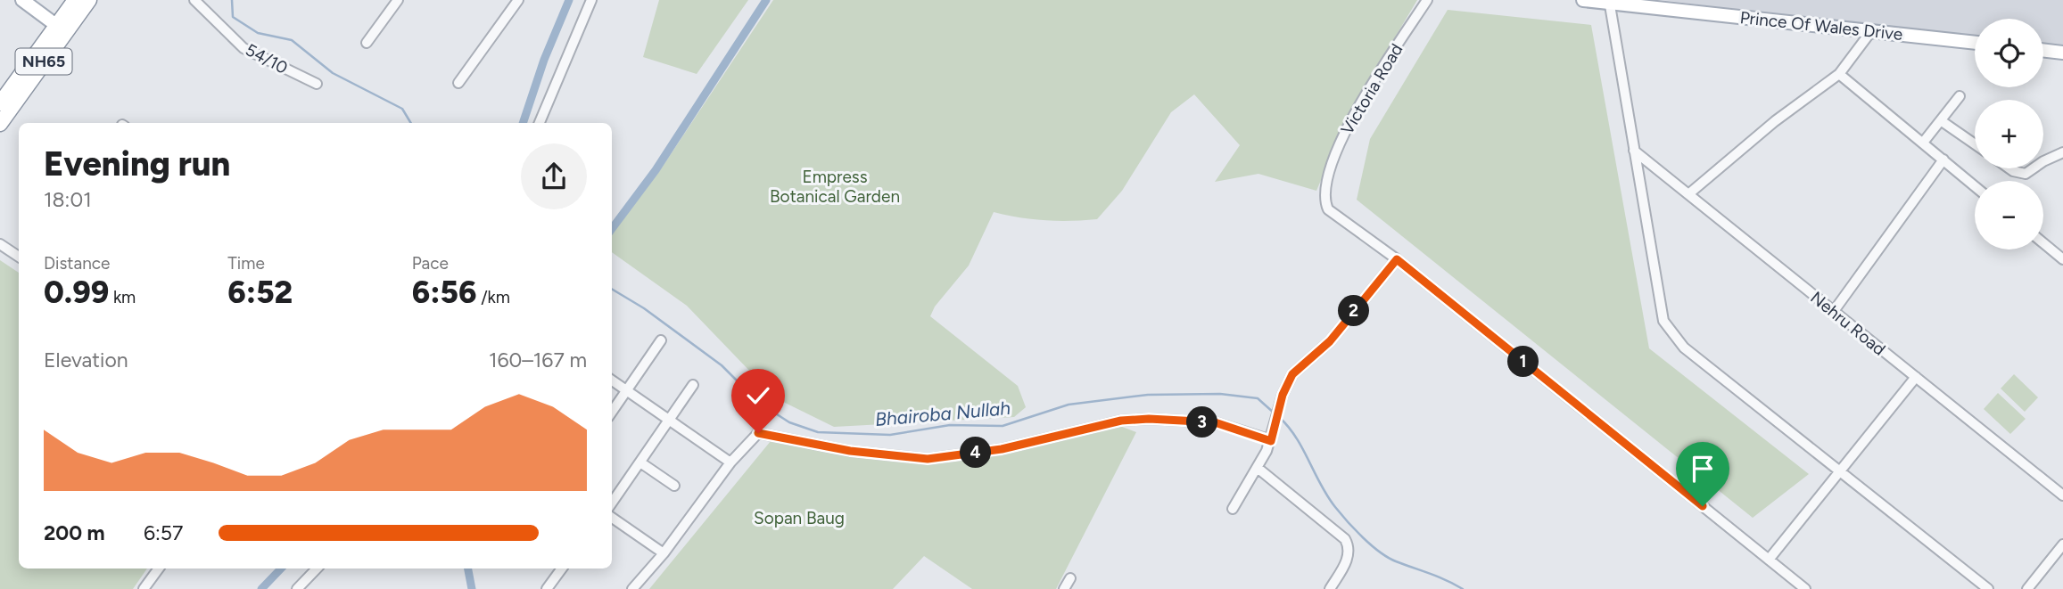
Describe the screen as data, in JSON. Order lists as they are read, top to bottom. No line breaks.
{"streets":{"highway":["NH65"],"main road":["Prince Of Wales Drive"],"street":["54/10","Victoria Road","Nehru Road"]},"water":["Bhairoba Nullah"],"parks":["Empress Botanical Garden","Sopan Baug"],"page":{"map_buttons":["+","−"],"heading":["Evening run","18:01"],"stats":[["Distance","0.99 km"],["Time","6:52"],["Pace","6:56 /km"]],"pins":["2","1","3","4"],"chart":["Elevation","160–167 m"],"list":[{"name":"200 m","note":"6:57"}]}}
